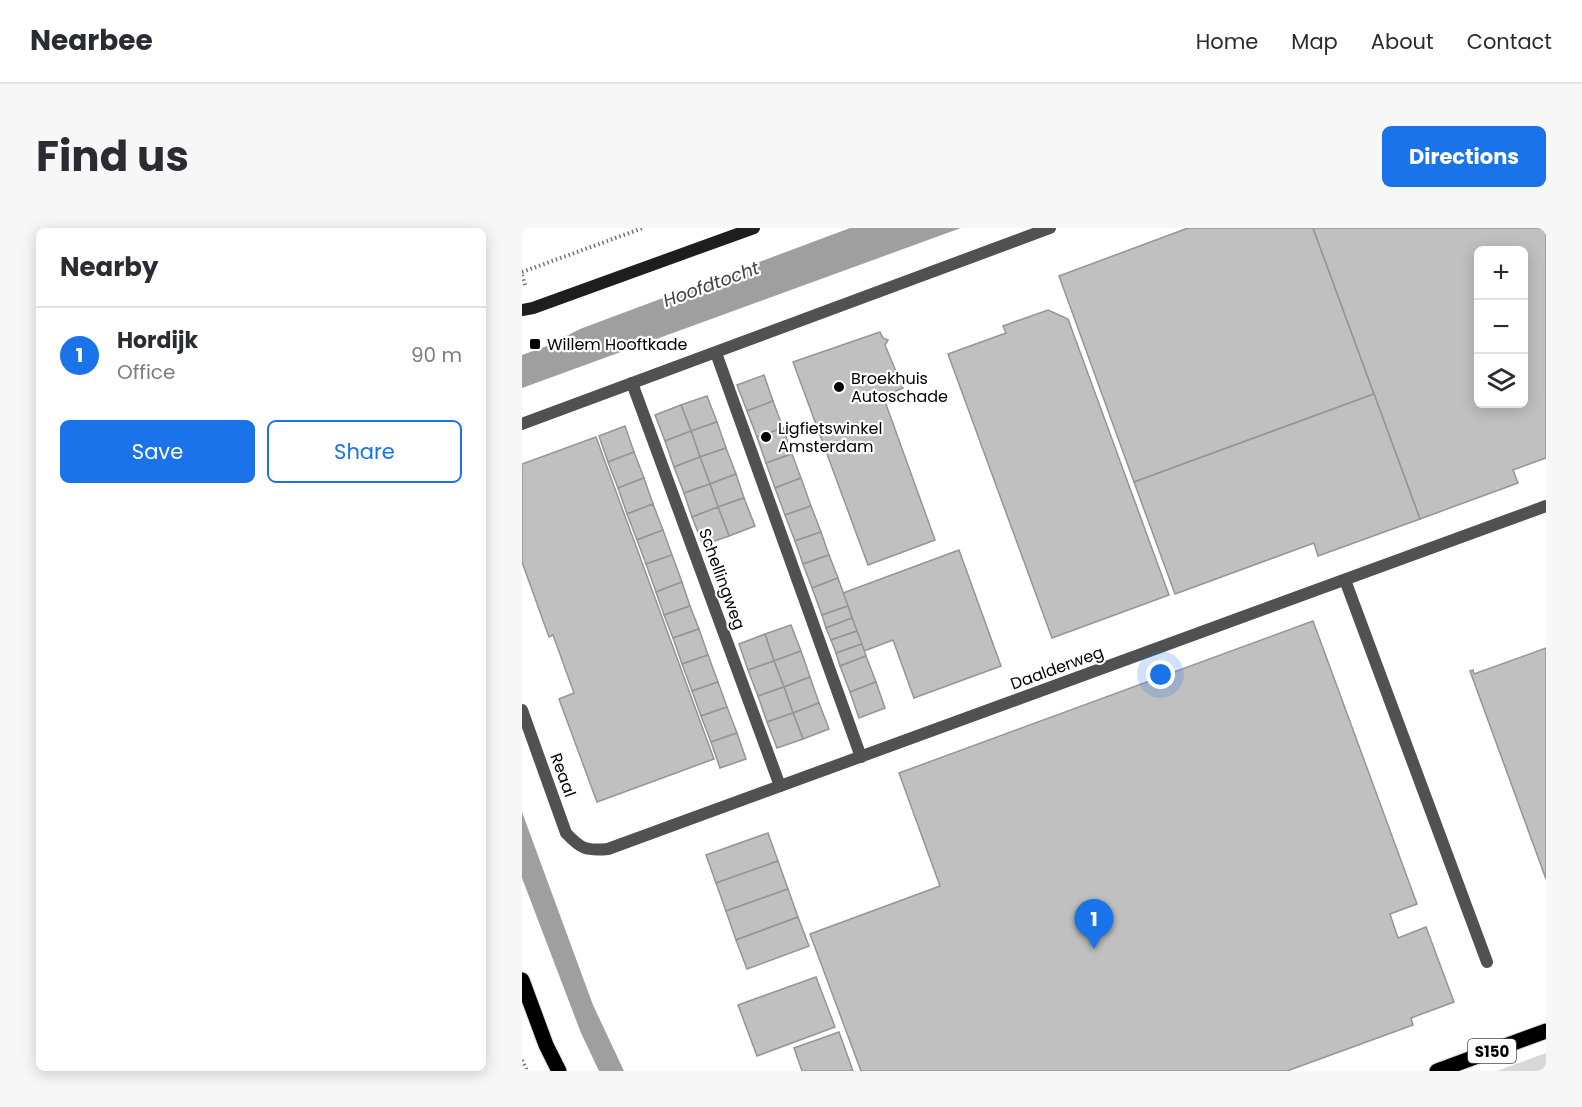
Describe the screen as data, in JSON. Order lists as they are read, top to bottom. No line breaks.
{"streets":{"main road":["S150"],"street":["Schellingweg","Daalderweg","Reaal"]},"crossings":[["Schellingweg","Daalderweg"],["Daalderweg","Reaal"]],"water":["Hoofdtocht"],"places":{"transit":["Willem Hooftkade"],"other":["Broekhuis Autoschade","Ligfietswinkel Amsterdam"]},"page":{"header":"Nearbee","nav":["Home","Map","About","Contact"],"title":"Find us","buttons":["Directions",["Save","Share"]],"heading":"Nearby","map_buttons":["+","−"],"list":[{"mark":"1","name":"Hordijk","note":"Office","value":"90 m"}],"pins":"1"}}
